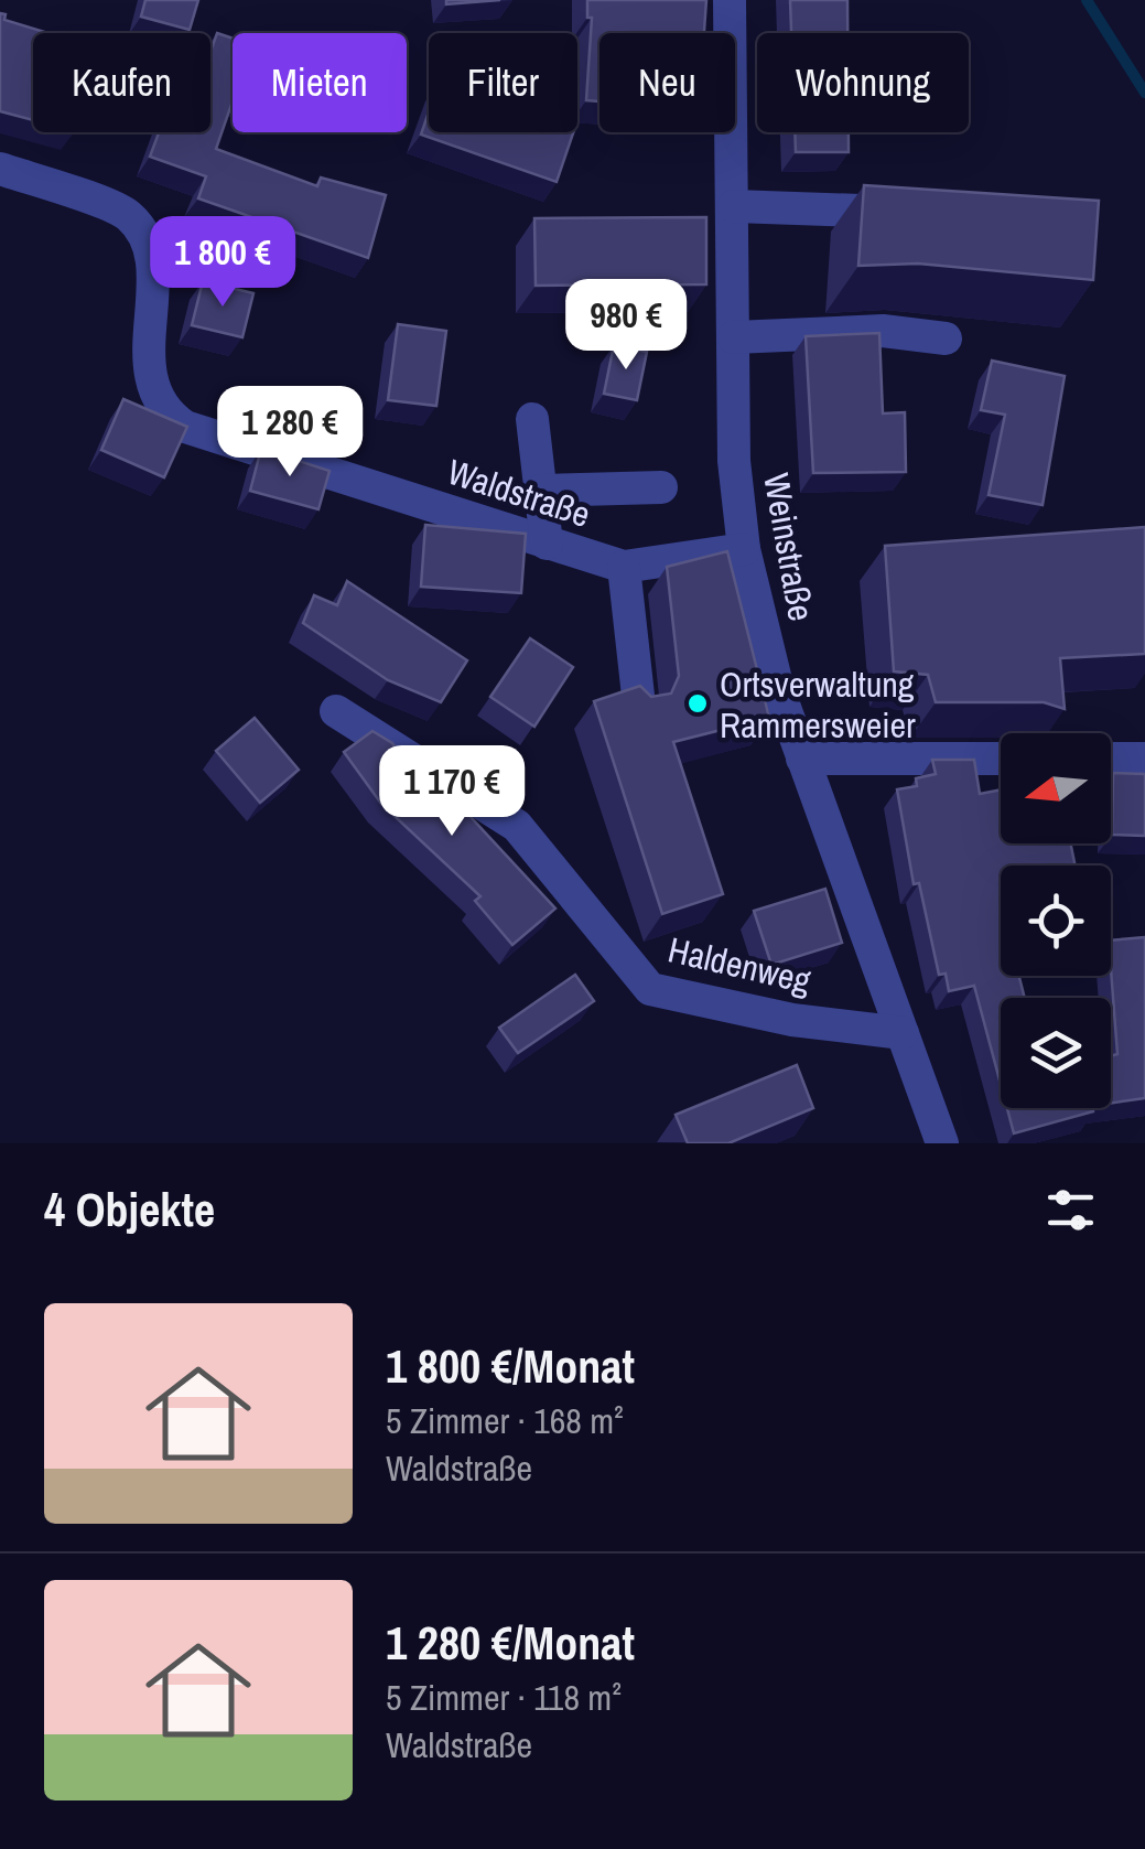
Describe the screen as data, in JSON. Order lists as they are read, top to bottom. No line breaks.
{"streets":{"street":["Waldstraße","Weinstraße","Haldenweg"]},"crossings":[["Waldstraße","Weinstraße"],["Weinstraße","Haldenweg"]],"places":["Ortsverwaltung Rammersweier"],"north":"left","page":{"chip":["Kaufen","Mieten","Filter","Neu","Wohnung"],"price":["1 800 €","980 €","1 280 €","1 170 €"],"heading":"4 Objekte","list":[{"name":"1 800 €/Monat","note":"5 Zimmer · 168 m² · Waldstraße"},{"name":"1 280 €/Monat","note":"5 Zimmer · 118 m² · Waldstraße"}]}}
